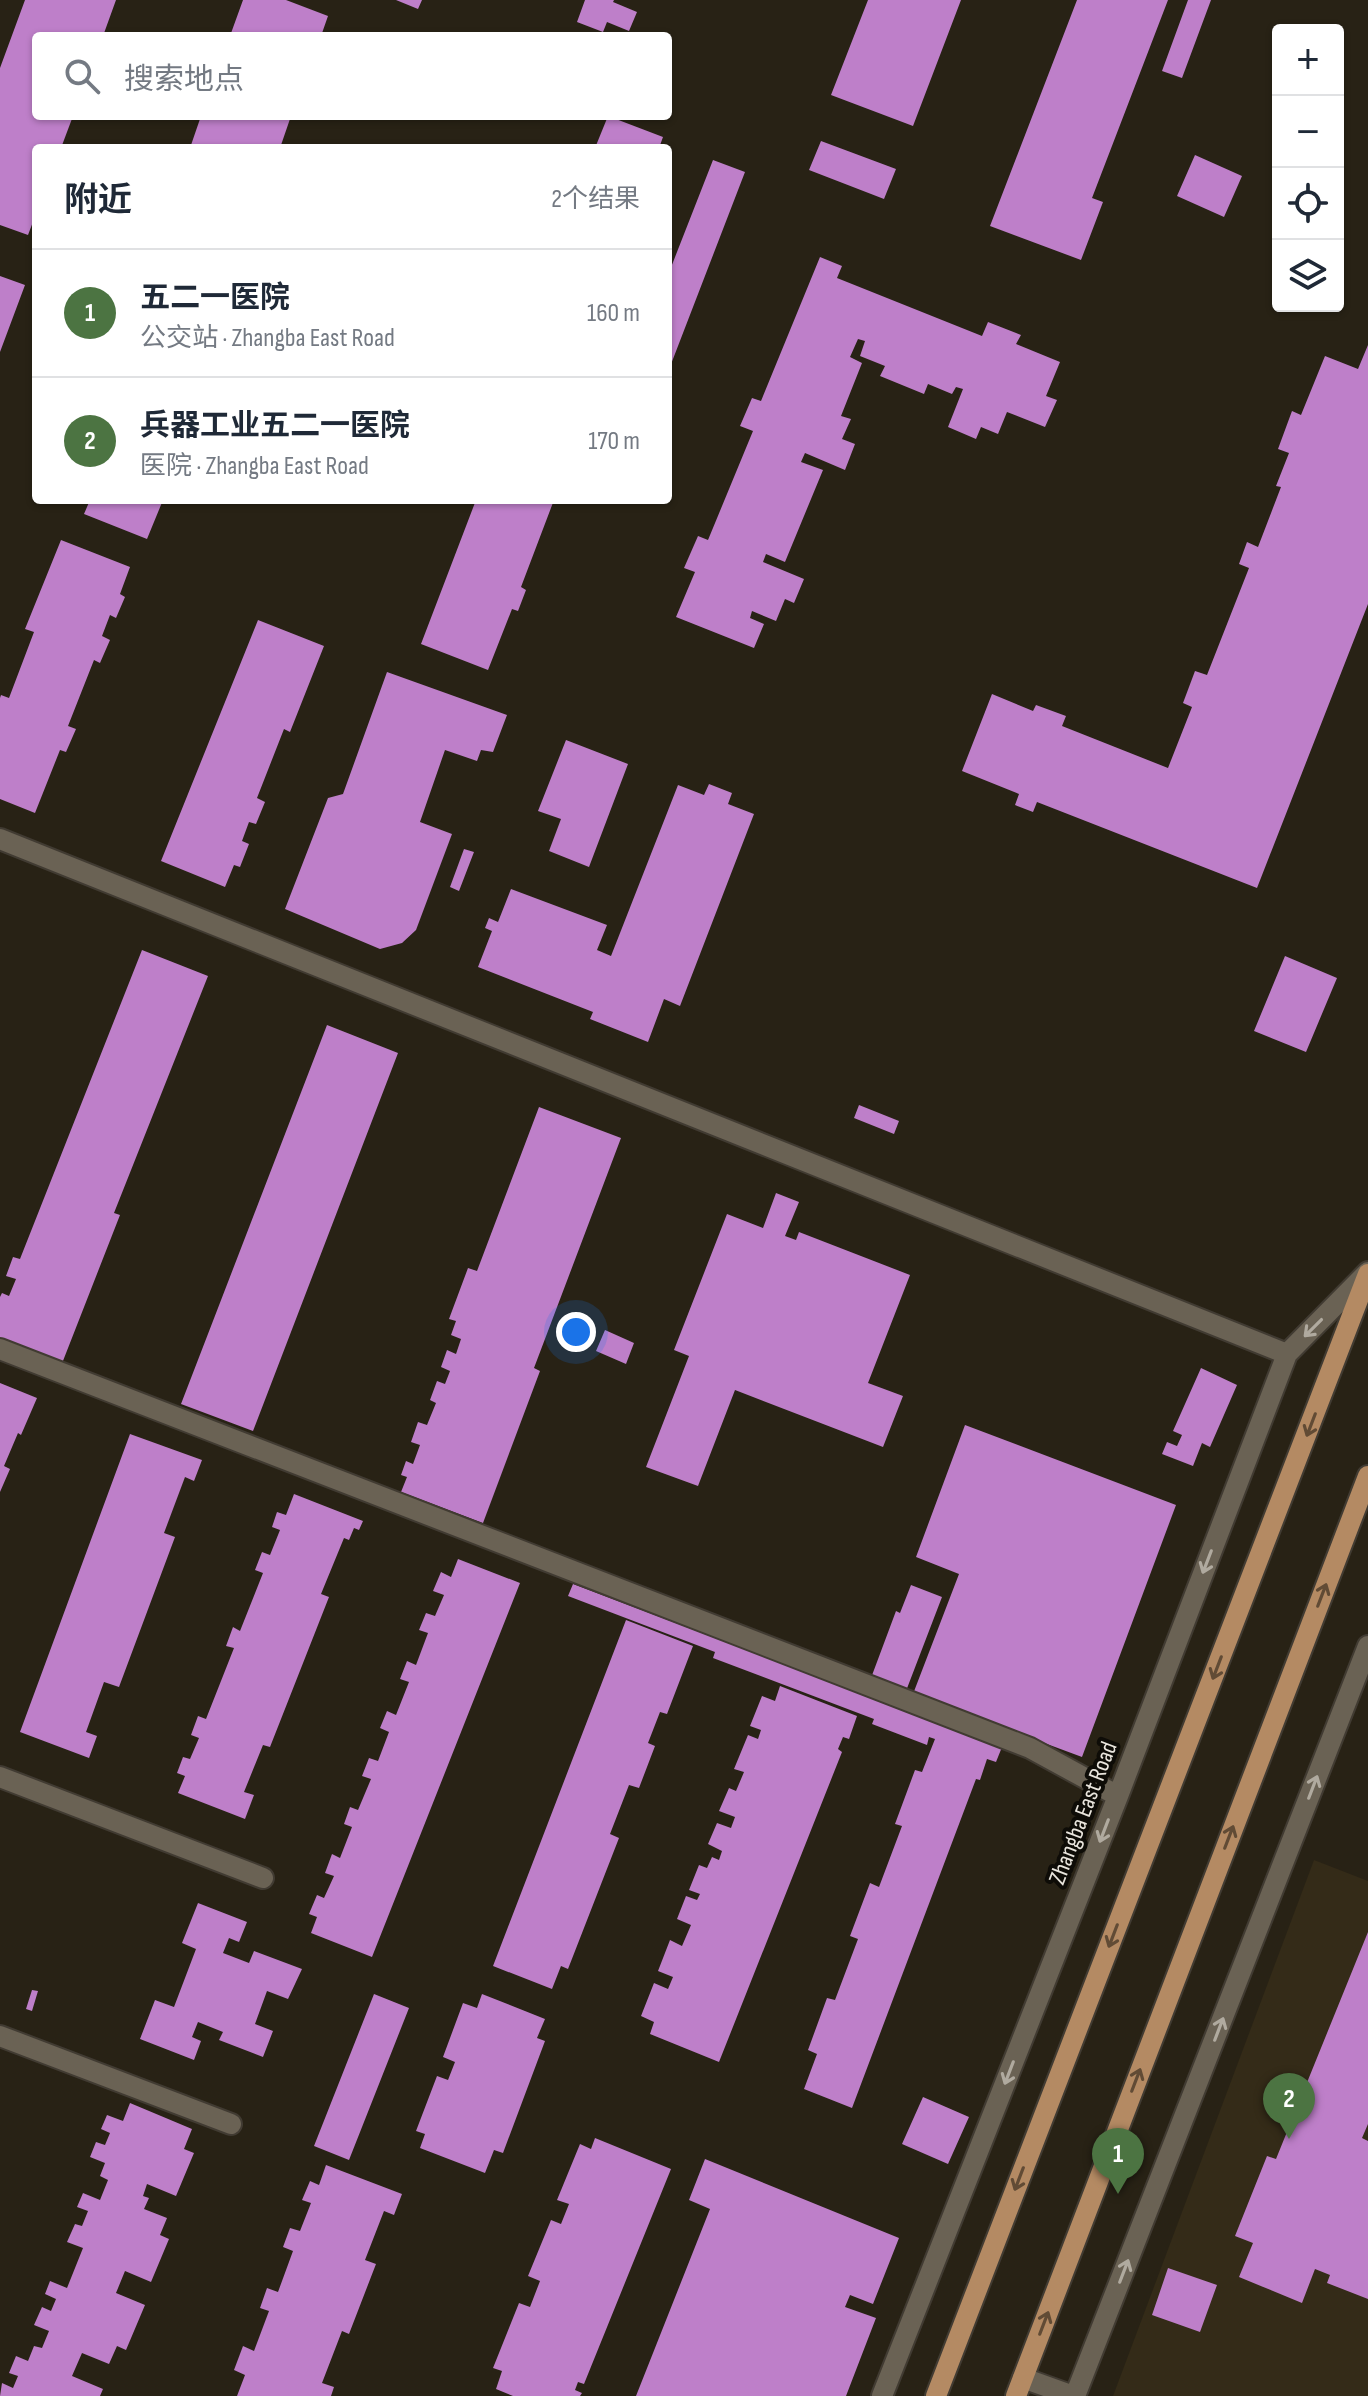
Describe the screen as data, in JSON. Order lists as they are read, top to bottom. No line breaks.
{"streets":{"main road":["Zhangba East Road"]},"page":{"map_buttons":["+","−"],"search":"搜索地点","heading":["附近","2个结果"],"list":[{"mark":"1","name":"五二一医院","note":"公交站 · Zhangba East Road","value":"160 m"},{"mark":"2","name":"兵器工业五二一医院","note":"医院 · Zhangba East Road","value":"170 m"}],"pins":["2","1"]}}
